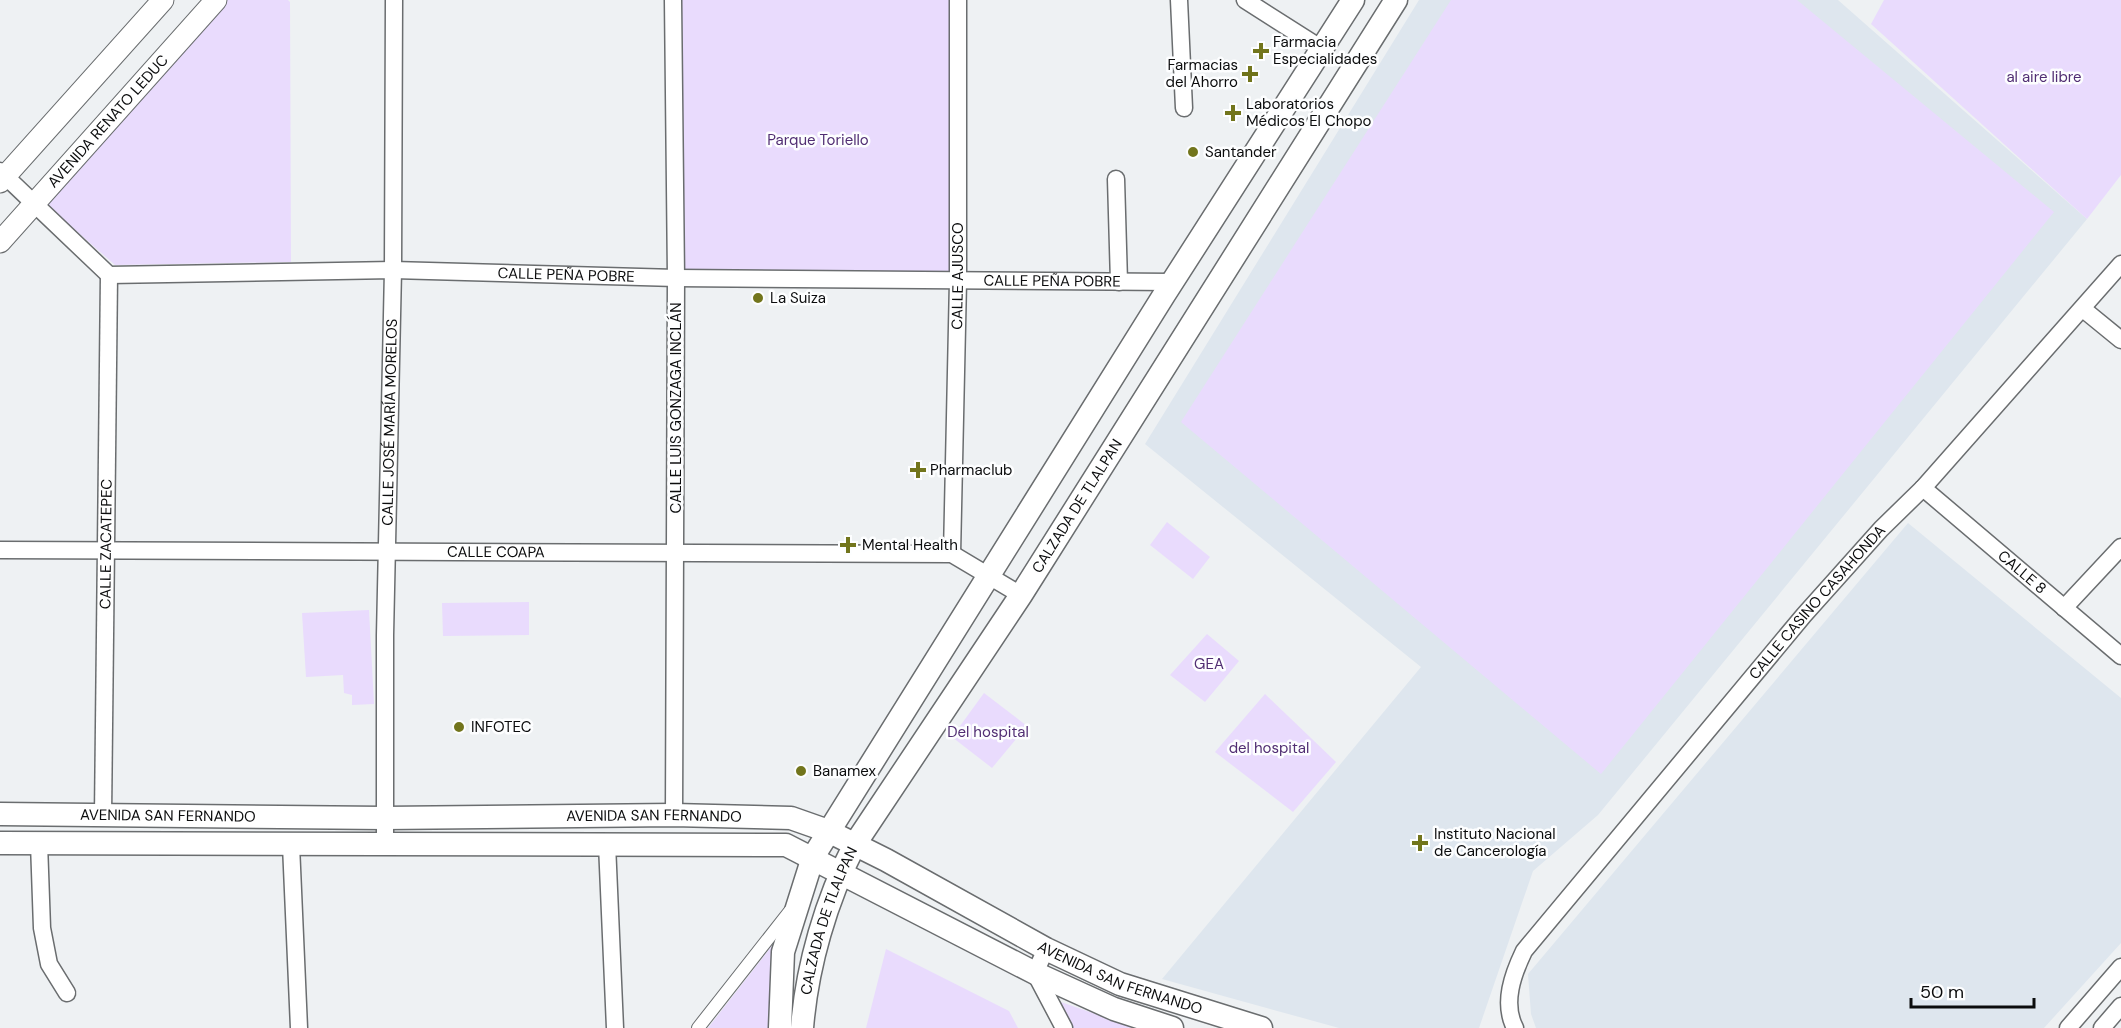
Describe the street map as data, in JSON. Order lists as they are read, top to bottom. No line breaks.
{"streets":{"main road":["CALZADA DE TLALPAN","AVENIDA SAN FERNANDO"],"street":["AVENIDA RENATO LEDUC","CALLE PEÑA POBRE","CALLE AJUSCO","CALLE LUIS GONZAGA INCLÁN","CALLE JOSÉ MARÍA MORELOS","CALLE ZACATEPEC","CALLE COAPA","CALLE 8","CALLE CASINO CASAHONDA"]},"crossings":[["CALLE PEÑA POBRE","CALLE AJUSCO"],["CALLE PEÑA POBRE","CALLE LUIS GONZAGA INCLÁN"],["CALLE PEÑA POBRE","CALLE JOSÉ MARÍA MORELOS"],["CALLE PEÑA POBRE","CALZADA DE TLALPAN"],["CALLE PEÑA POBRE","CALLE ZACATEPEC"],["CALLE AJUSCO","CALLE COAPA"],["CALLE LUIS GONZAGA INCLÁN","CALLE COAPA"],["CALLE LUIS GONZAGA INCLÁN","AVENIDA SAN FERNANDO"],["CALLE JOSÉ MARÍA MORELOS","CALLE COAPA"],["CALLE JOSÉ MARÍA MORELOS","AVENIDA SAN FERNANDO"],["CALZADA DE TLALPAN","AVENIDA SAN FERNANDO"],["CALLE ZACATEPEC","CALLE COAPA"],["CALLE ZACATEPEC","AVENIDA SAN FERNANDO"],["CALLE 8","CALLE CASINO CASAHONDA"]],"parks":["al aire libre","Parque Toriello","GEA","Del hospital","del hospital"],"places":{"health":["Farmacia Especialidades","Farmacias del Ahorro","Laboratorios Médicos El Chopo","Pharmaclub","Mental Health","Instituto Nacional de Cancerología"],"other":["Santander","La Suiza","INFOTEC","Banamex"]},"scale_bar":"50 m"}
